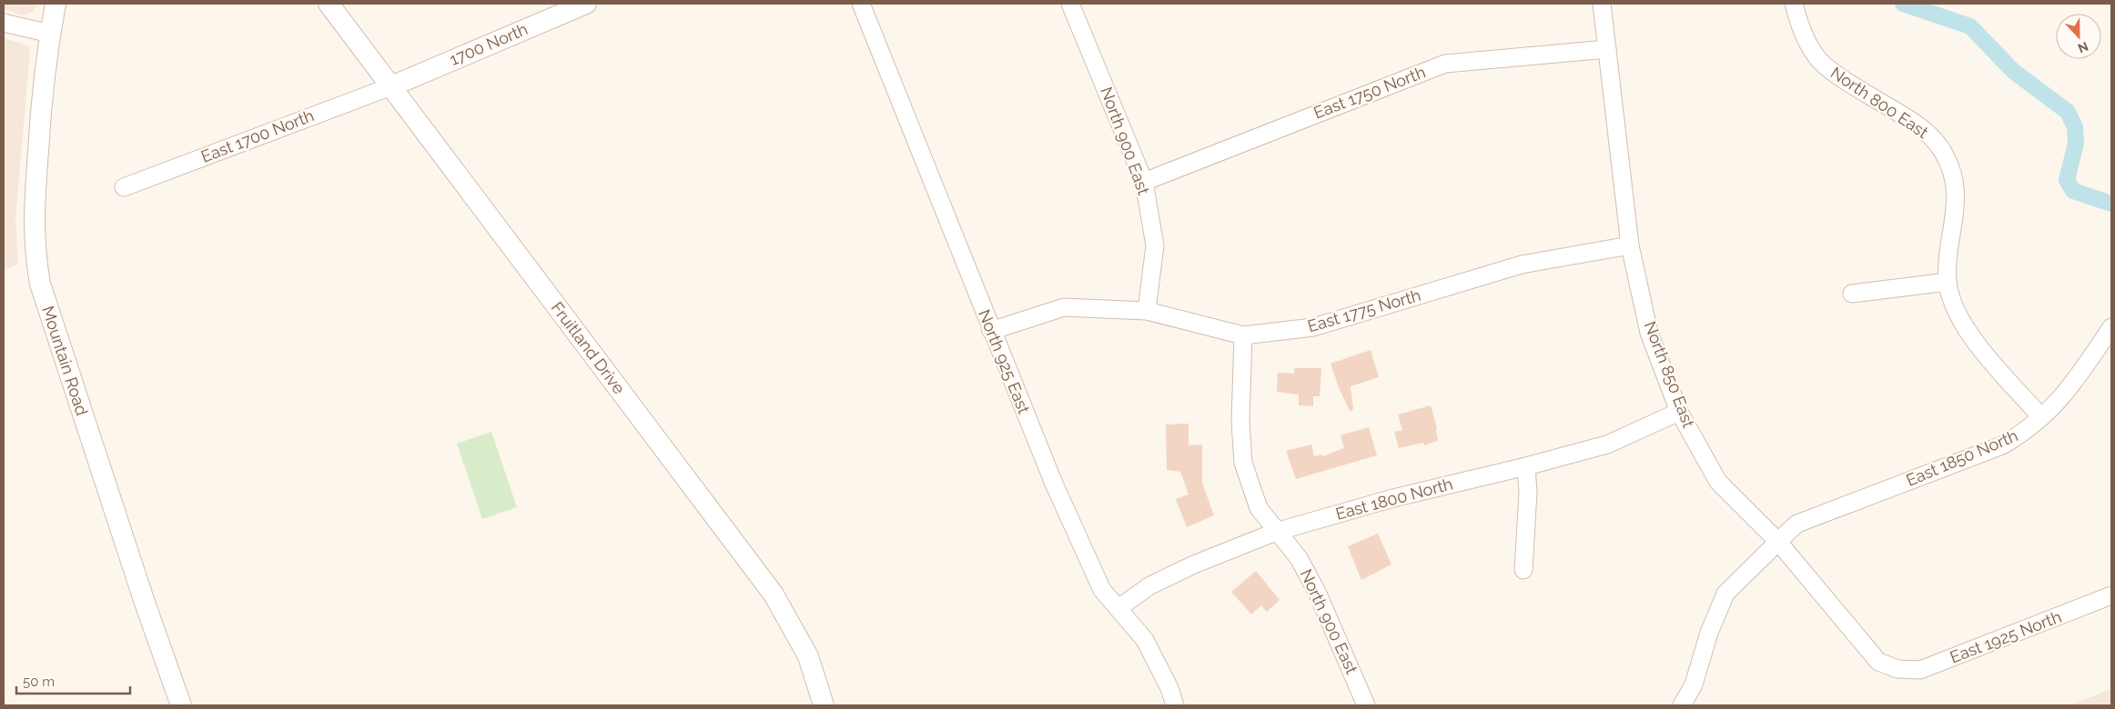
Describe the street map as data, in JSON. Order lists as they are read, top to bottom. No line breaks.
{"streets":{"street":["1700 North","East 1750 North","North 800 East","East 1700 North","North 900 East","East 1775 North","Fruitland Drive","Mountain Road","North 925 East","North 850 East","East 1850 North","East 1800 North","East 1925 North"]},"crossings":[["1700 North","East 1700 North"],["1700 North","Fruitland Drive"],["East 1750 North","North 900 East"],["East 1750 North","North 850 East"],["North 800 East","East 1850 North"],["East 1700 North","Fruitland Drive"],["North 900 East","East 1775 North"],["North 900 East","East 1800 North"],["East 1775 North","North 925 East"],["East 1775 North","North 850 East"],["North 925 East","East 1800 North"],["North 850 East","East 1850 North"],["North 850 East","East 1800 North"],["North 850 East","East 1925 North"]],"scale_bar":"50 m","north":"bottom"}
